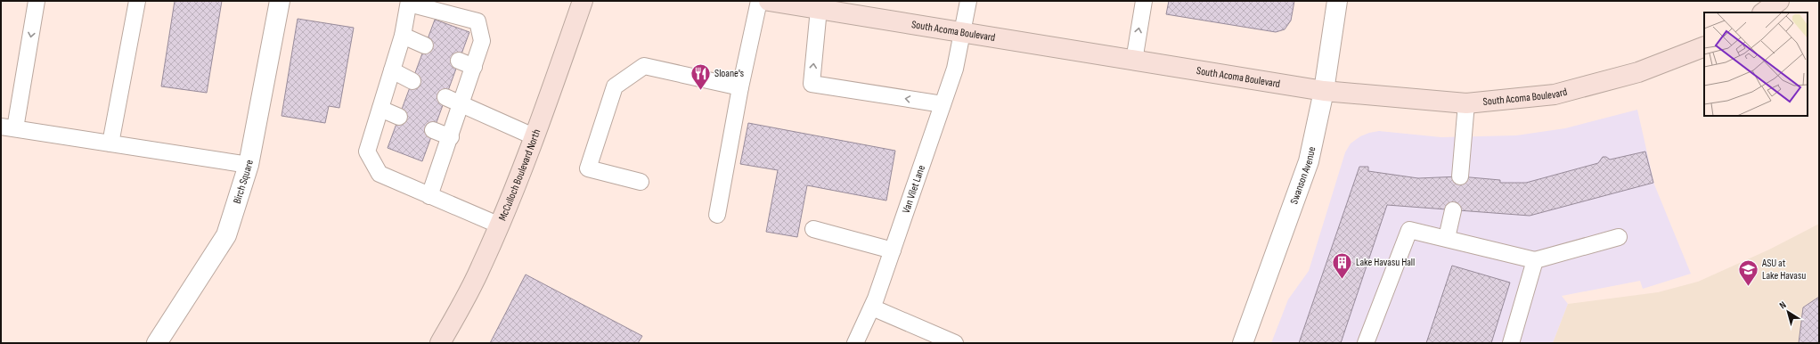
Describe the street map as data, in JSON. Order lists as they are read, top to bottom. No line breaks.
{"streets":{"main road":["South Acoma Boulevard","McCulloch Boulevard North"],"street":["Swanson Avenue","Birch Square"],"lane":["Van Vilet Lane"]},"crossings":[["South Acoma Boulevard","Swanson Avenue"],["South Acoma Boulevard","Van Vilet Lane"]],"places":{"restaurant":["Sloane's"],"building":["Lake Havasu Hall"],"school or university":["ASU at Lake Havasu"]},"north":"top left"}
